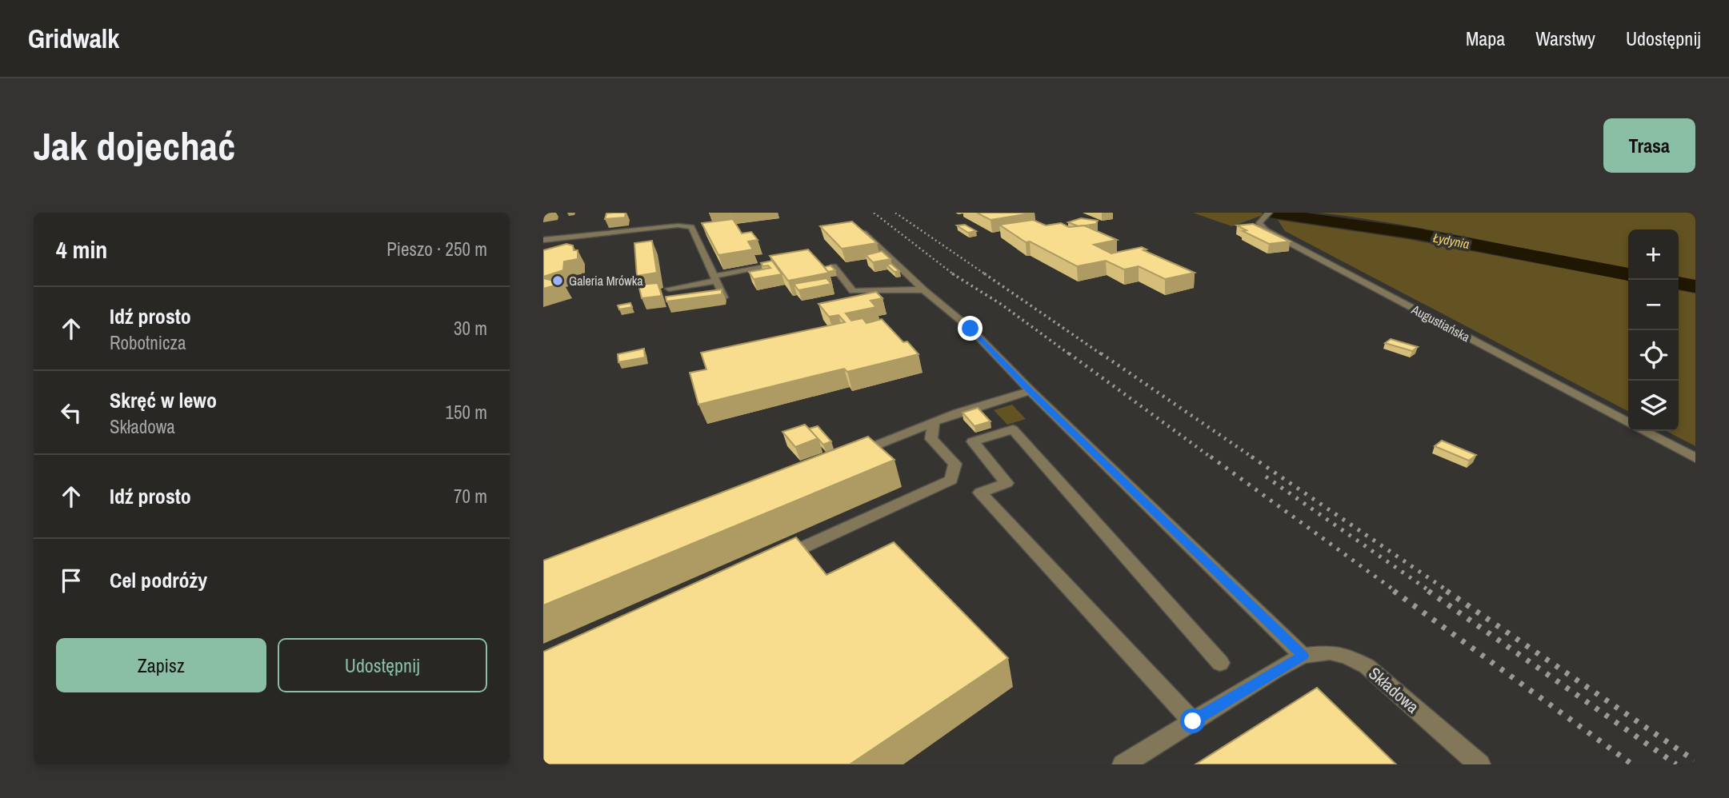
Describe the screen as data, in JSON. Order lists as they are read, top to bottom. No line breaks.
{"streets":{"street":["Augustiańska","Składowa"]},"water":["Łydynia"],"places":["Galeria Mrówka"],"page":{"header":"Gridwalk","nav":["Mapa","Warstwy","Udostępnij"],"buttons":["Trasa",["Zapisz","Udostępnij"]],"title":"Jak dojechać","heading":["4 min","Pieszo · 250 m"],"map_buttons":["+","−"],"list":[["Idź prosto","Robotnicza","30 m"],["Skręć w lewo","Składowa","150 m"],["Idź prosto","70 m"],"Cel podróży"]}}
